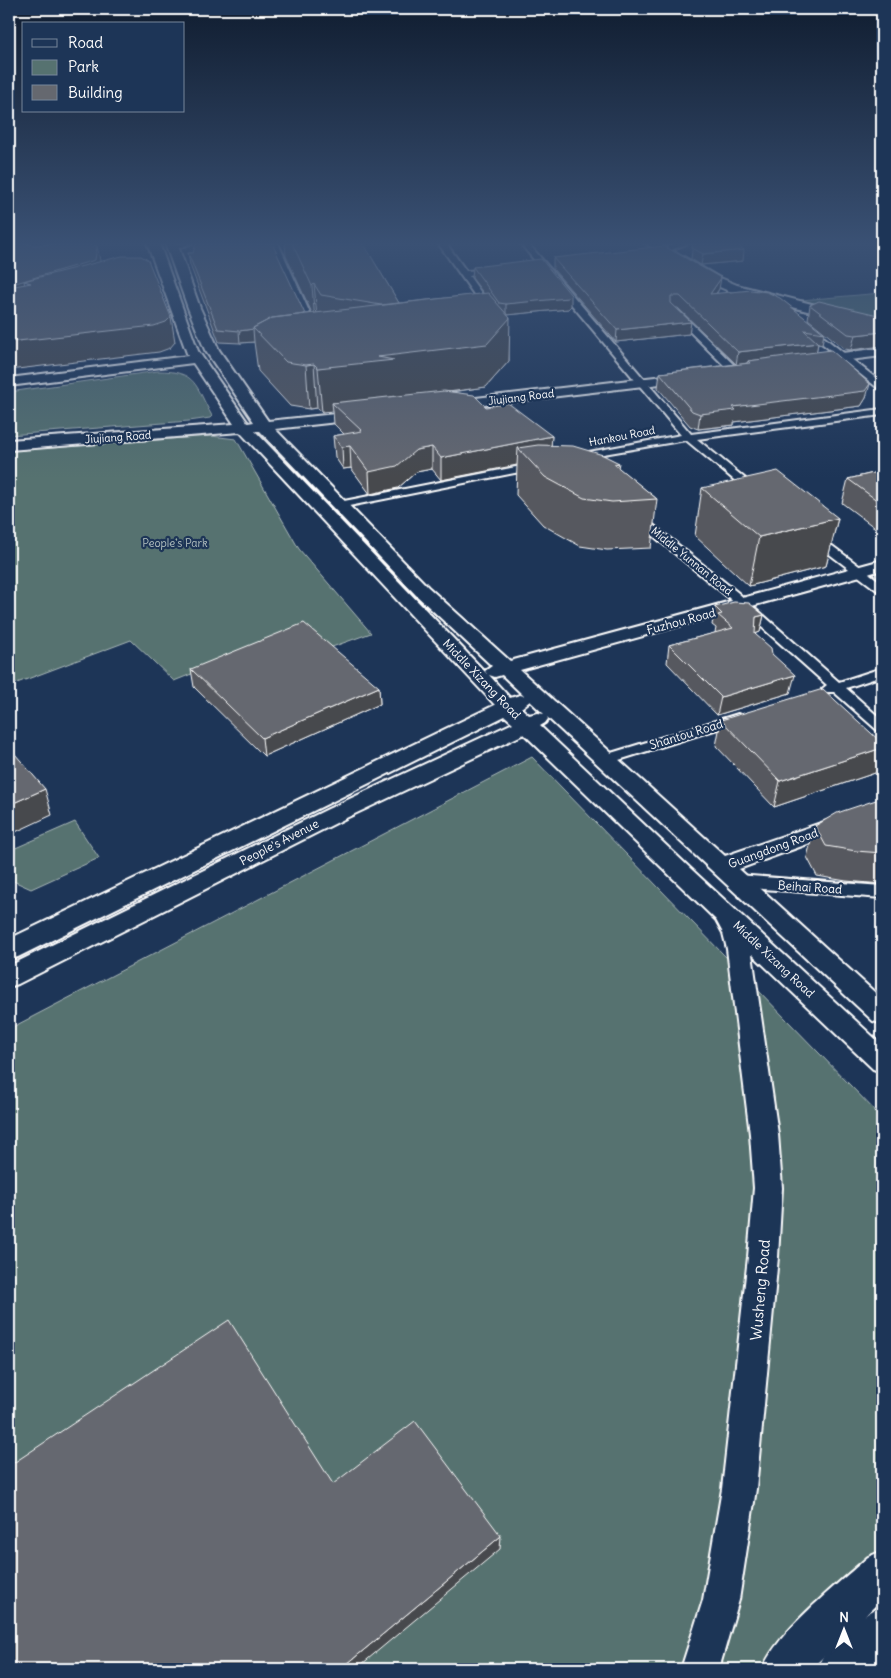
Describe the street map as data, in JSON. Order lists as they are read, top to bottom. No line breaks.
{"streets":{"main road":["Jiujiang Road","Fuzhou Road","Middle Xizang Road","People's Avenue","Guangdong Road","Wusheng Road"],"street":["Hankou Road","Middle Yunnan Road","Shantou Road","Beihai Road"]},"crossings":[["Jiujiang Road","Middle Xizang Road"],["Middle Yunnan Road","Fuzhou Road"],["Fuzhou Road","Middle Xizang Road"],["Middle Xizang Road","Shantou Road"],["Middle Xizang Road","People's Avenue"],["Middle Xizang Road","Guangdong Road"],["Middle Xizang Road","Beihai Road"],["Middle Xizang Road","Wusheng Road"],["Beihai Road","Wusheng Road"]],"parks":["People's Park"],"legend":["Road","Park","Building"],"north":"top"}
